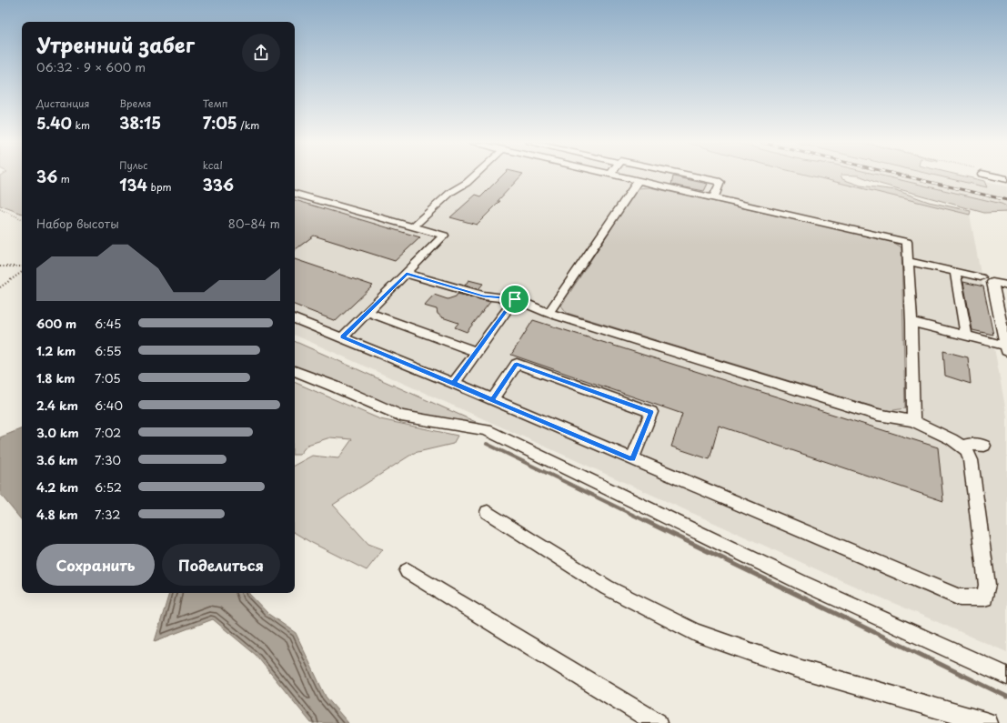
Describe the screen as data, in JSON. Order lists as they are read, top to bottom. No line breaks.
{"page":{"heading":["Утренний забег","06:32 · 9 × 600 m"],"stats":[["Дистанция","5.40 km"],["Время","38:15"],["Темп","7:05 /km"],["36 m"],["Пульс","134 bpm"],["kcal","336"]],"chart":["Набор высоты","80–84 m"],"list":[{"name":"600 m","note":"6:45"},{"name":"1.2 km","note":"6:55"},{"name":"1.8 km","note":"7:05"},{"name":"2.4 km","note":"6:40"},{"name":"3.0 km","note":"7:02"},{"name":"3.6 km","note":"7:30"},{"name":"4.2 km","note":"6:52"},{"name":"4.8 km","note":"7:32"}],"buttons":["Сохранить","Поделиться"]}}
